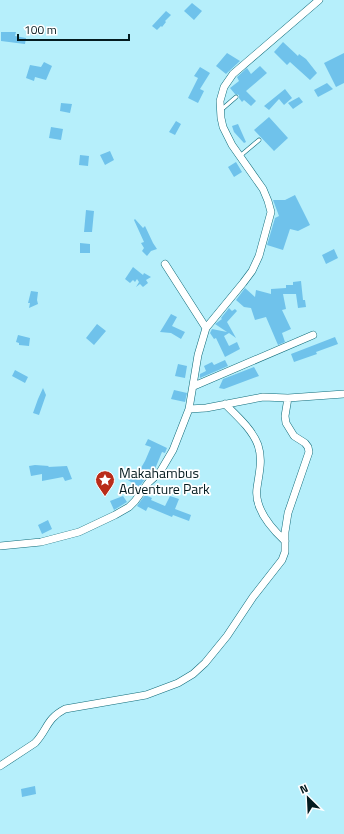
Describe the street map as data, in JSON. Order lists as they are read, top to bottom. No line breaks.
{"places":{"place":["Makahambus Adventure Park"]},"scale_bar":"100 m","north":"top left"}
